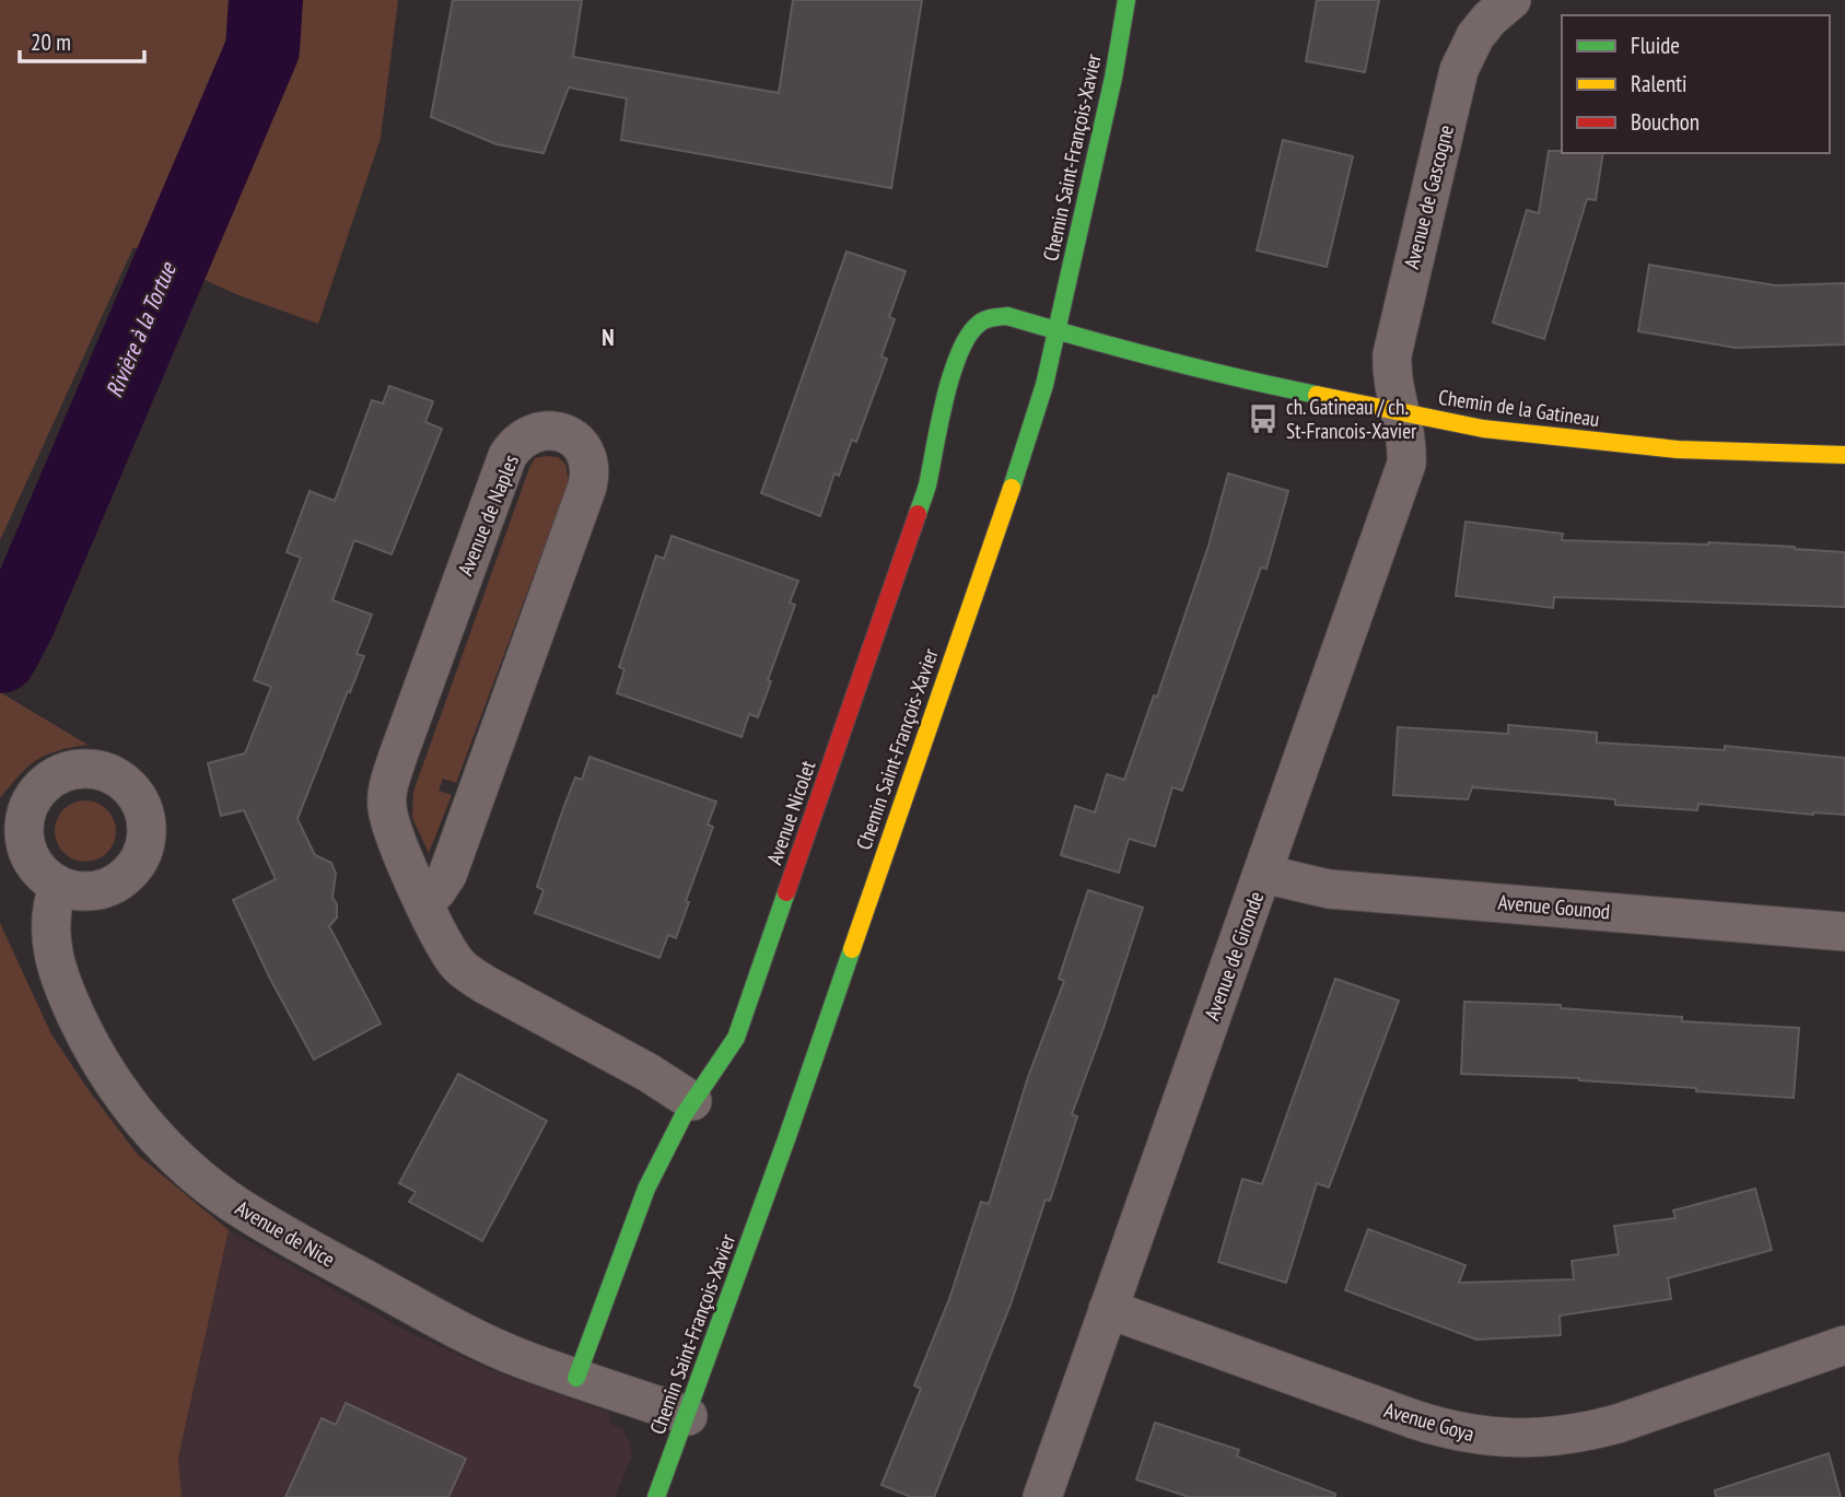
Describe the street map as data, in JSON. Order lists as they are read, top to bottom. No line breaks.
{"streets":{"street":["Chemin Saint-François-Xavier","Avenue de Gascogne","Chemin de la Gatineau","Avenue de Naples","Avenue Nicolet","Avenue Gounod","Avenue de Gironde","Avenue de Nice","Avenue Goya"]},"crossings":[["Chemin Saint-François-Xavier","Chemin de la Gatineau"],["Chemin Saint-François-Xavier","Avenue Nicolet"],["Chemin Saint-François-Xavier","Avenue de Nice"],["Avenue de Gascogne","Chemin de la Gatineau"],["Avenue de Gascogne","Avenue de Gironde"],["Chemin de la Gatineau","Avenue Nicolet"],["Chemin de la Gatineau","Avenue de Gironde"],["Avenue de Naples","Avenue Nicolet"],["Avenue Nicolet","Avenue de Nice"],["Avenue Gounod","Avenue de Gironde"],["Avenue de Gironde","Avenue Goya"]],"districts":["N"],"water":["Rivière à la Tortue"],"places":{"bus stop":["ch. Gatineau / ch. St-Francois-Xavier"]},"legend":["Fluide","Ralenti","Bouchon"],"scale_bar":"20 m"}
